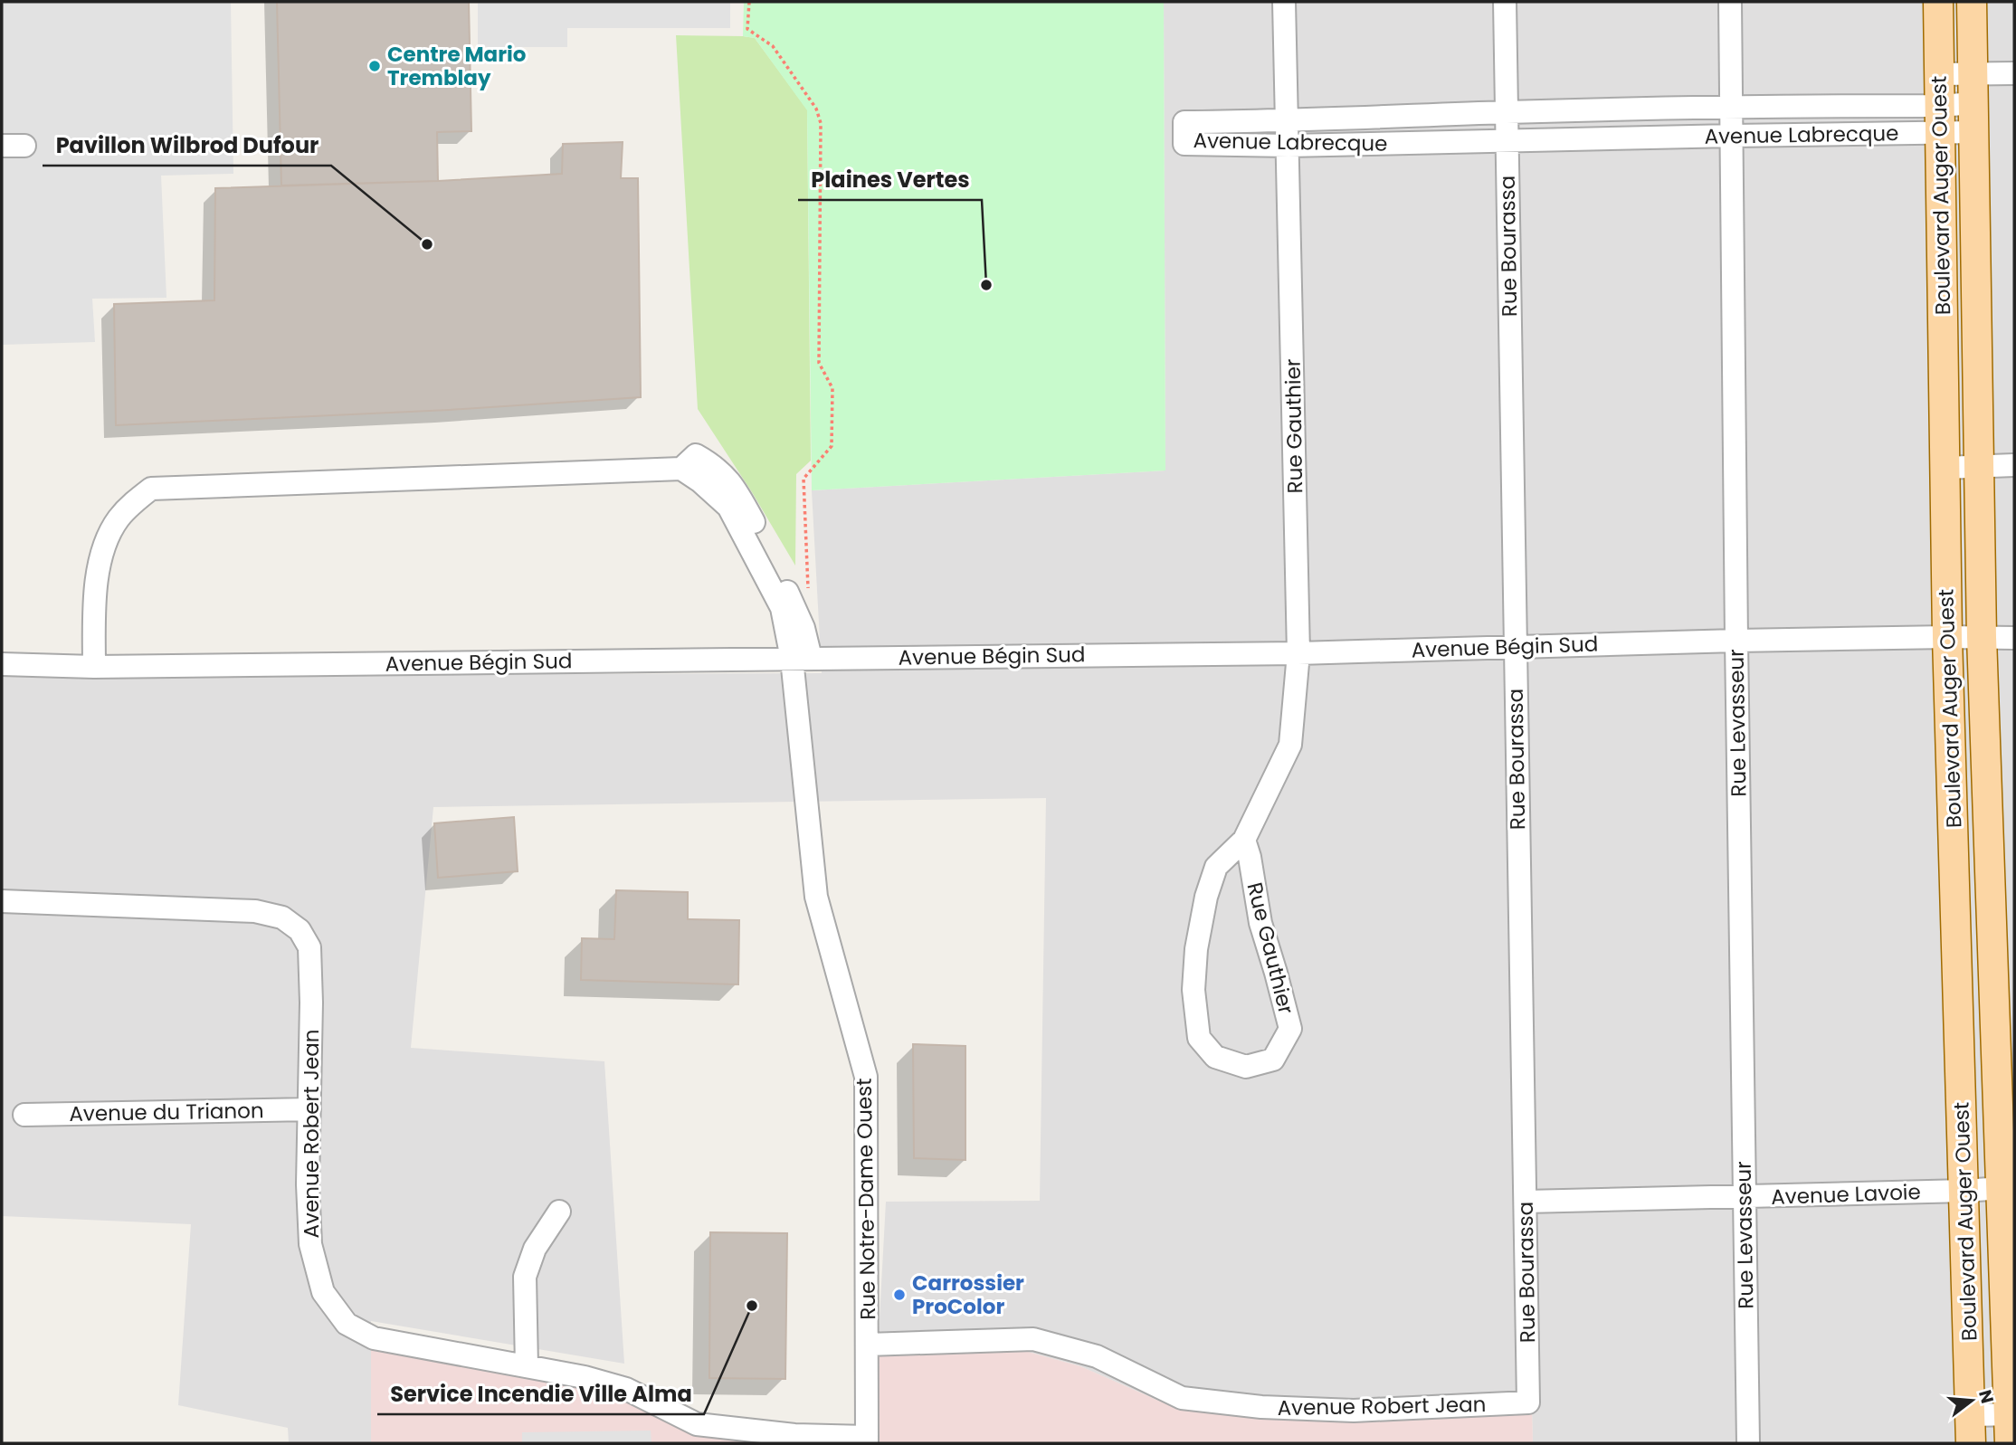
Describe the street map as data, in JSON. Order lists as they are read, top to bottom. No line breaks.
{"streets":{"main road":["Boulevard Auger Ouest"],"street":["Avenue Labrecque","Rue Bourassa","Rue Gauthier","Avenue Bégin Sud","Rue Levasseur","Avenue du Trianon","Avenue Robert Jean","Avenue Lavoie","Rue Notre-Dame Ouest"]},"crossings":[["Avenue Labrecque","Boulevard Auger Ouest"],["Avenue Labrecque","Rue Bourassa"],["Avenue Labrecque","Rue Gauthier"],["Avenue Labrecque","Rue Levasseur"],["Boulevard Auger Ouest","Avenue Bégin Sud"],["Boulevard Auger Ouest","Avenue Lavoie"],["Rue Bourassa","Avenue Bégin Sud"],["Rue Bourassa","Avenue Robert Jean"],["Rue Bourassa","Avenue Lavoie"],["Rue Gauthier","Avenue Bégin Sud"],["Avenue Bégin Sud","Rue Levasseur"],["Avenue Bégin Sud","Rue Notre-Dame Ouest"],["Rue Levasseur","Avenue Lavoie"],["Avenue du Trianon","Avenue Robert Jean"],["Avenue Robert Jean","Rue Notre-Dame Ouest"]],"places":["Centre Mario Tremblay","Pavillon Wilbrod Dufour","Plaines Vertes","Carrossier ProColor","Service Incendie Ville Alma"],"north":"right"}
